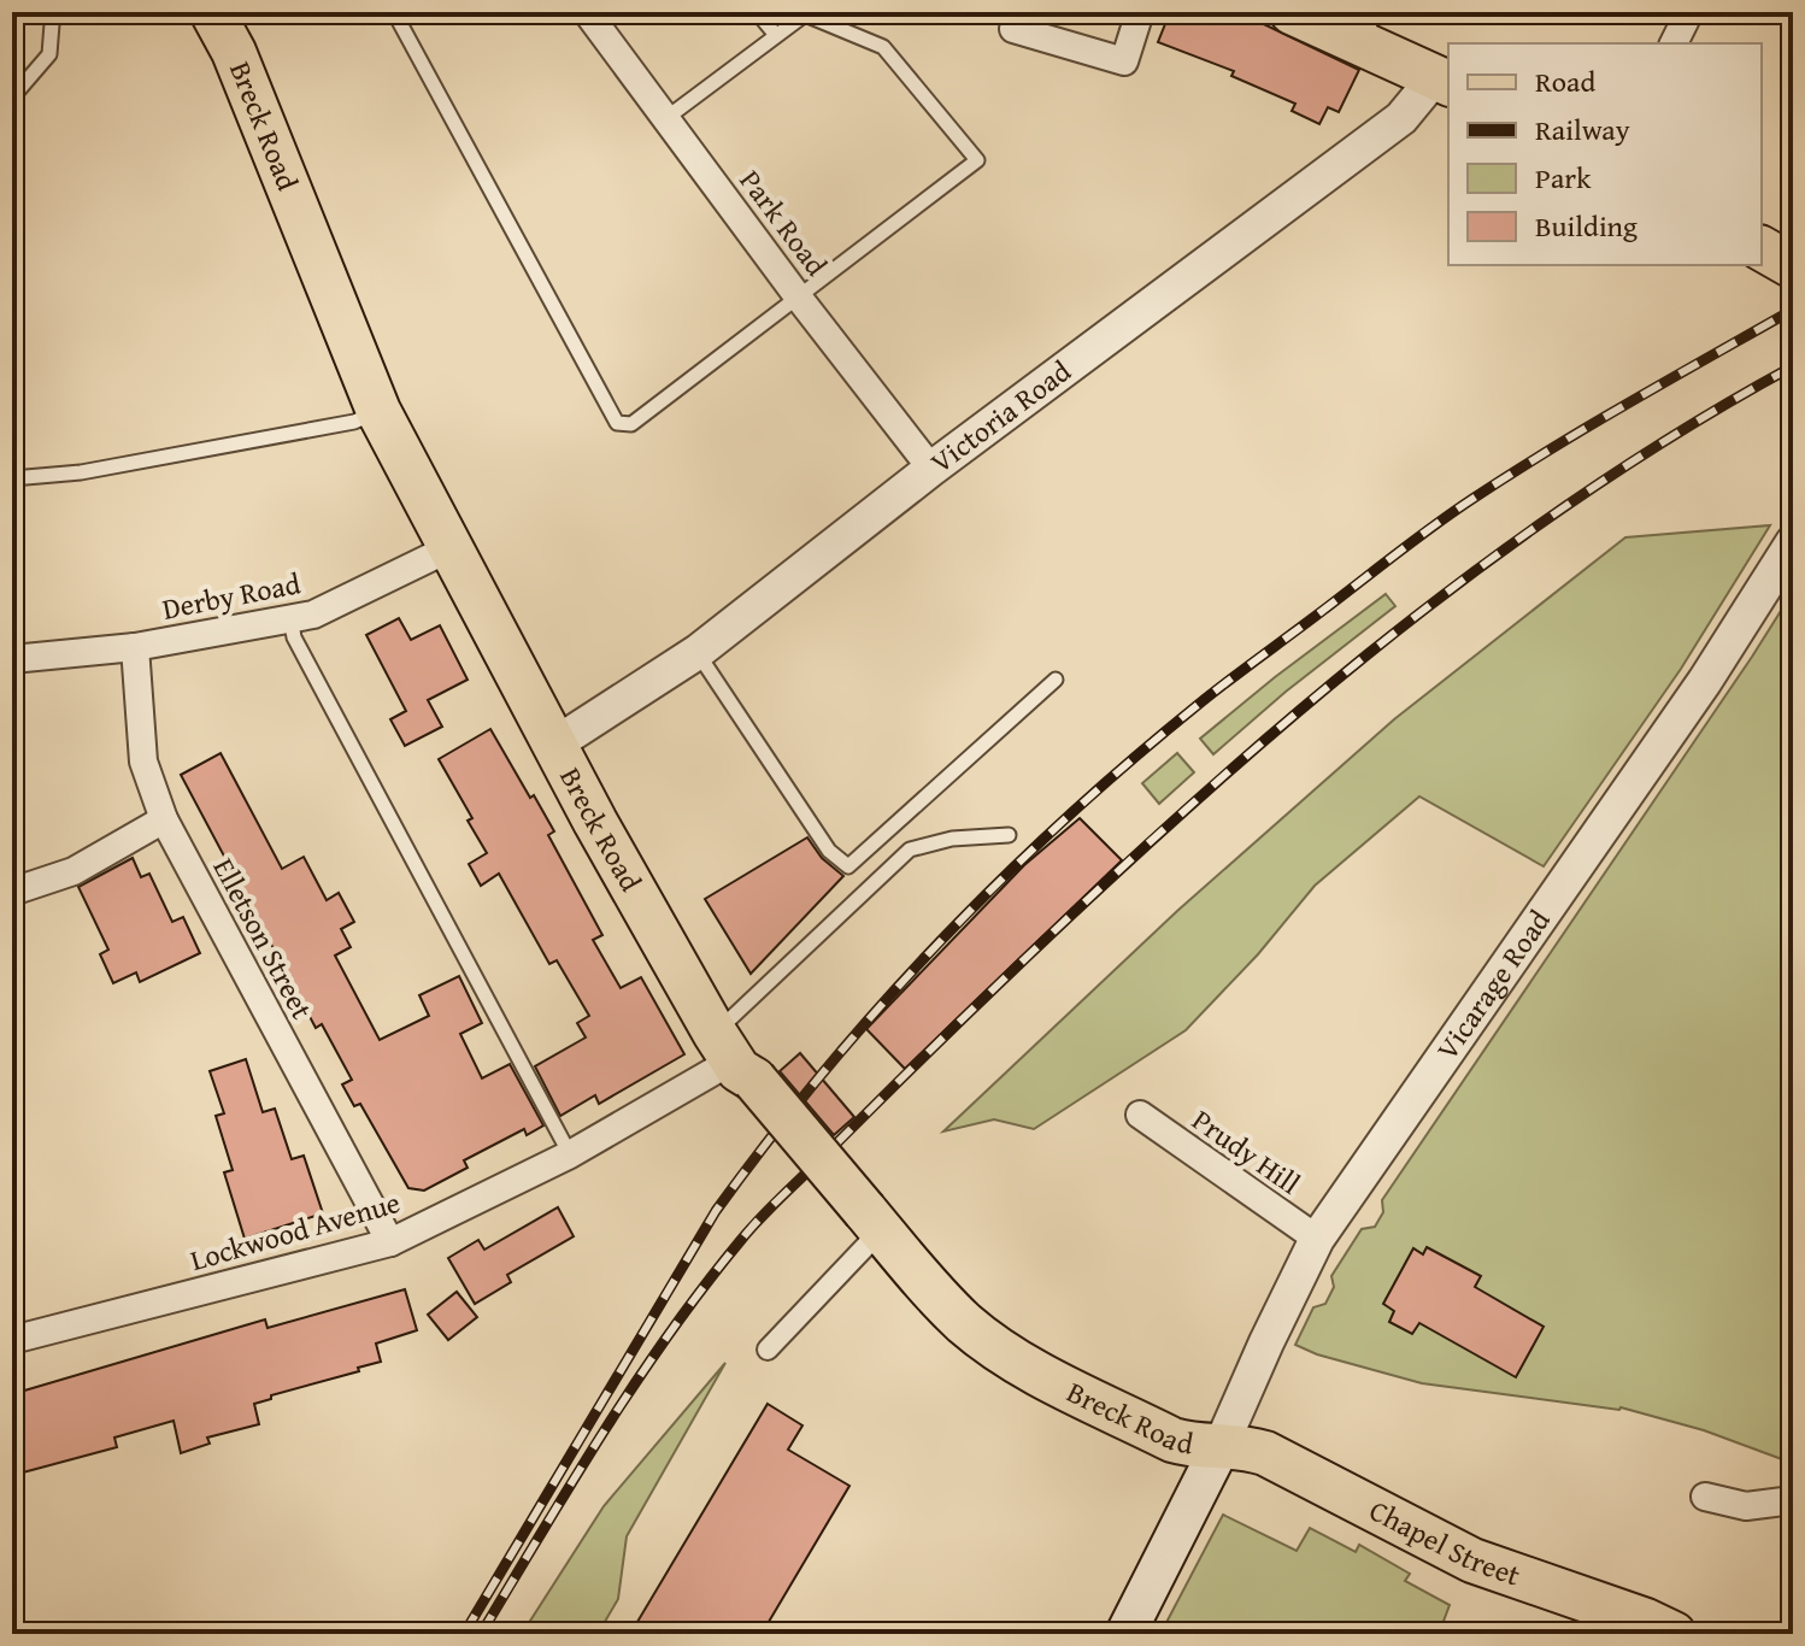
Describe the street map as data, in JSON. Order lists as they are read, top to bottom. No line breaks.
{"streets":{"main road":["Breck Road","Chapel Street"],"street":["Park Road","Victoria Road","Derby Road","Elletson Street","Vicarage Road","Prudy Hill","Lockwood Avenue"]},"crossings":[["Breck Road","Victoria Road"],["Breck Road","Derby Road"],["Breck Road","Vicarage Road"],["Breck Road","Lockwood Avenue"],["Breck Road","Chapel Street"],["Park Road","Victoria Road"],["Derby Road","Elletson Street"],["Elletson Street","Lockwood Avenue"],["Vicarage Road","Prudy Hill"],["Vicarage Road","Chapel Street"]],"legend":["Road","Railway","Park","Building"]}
